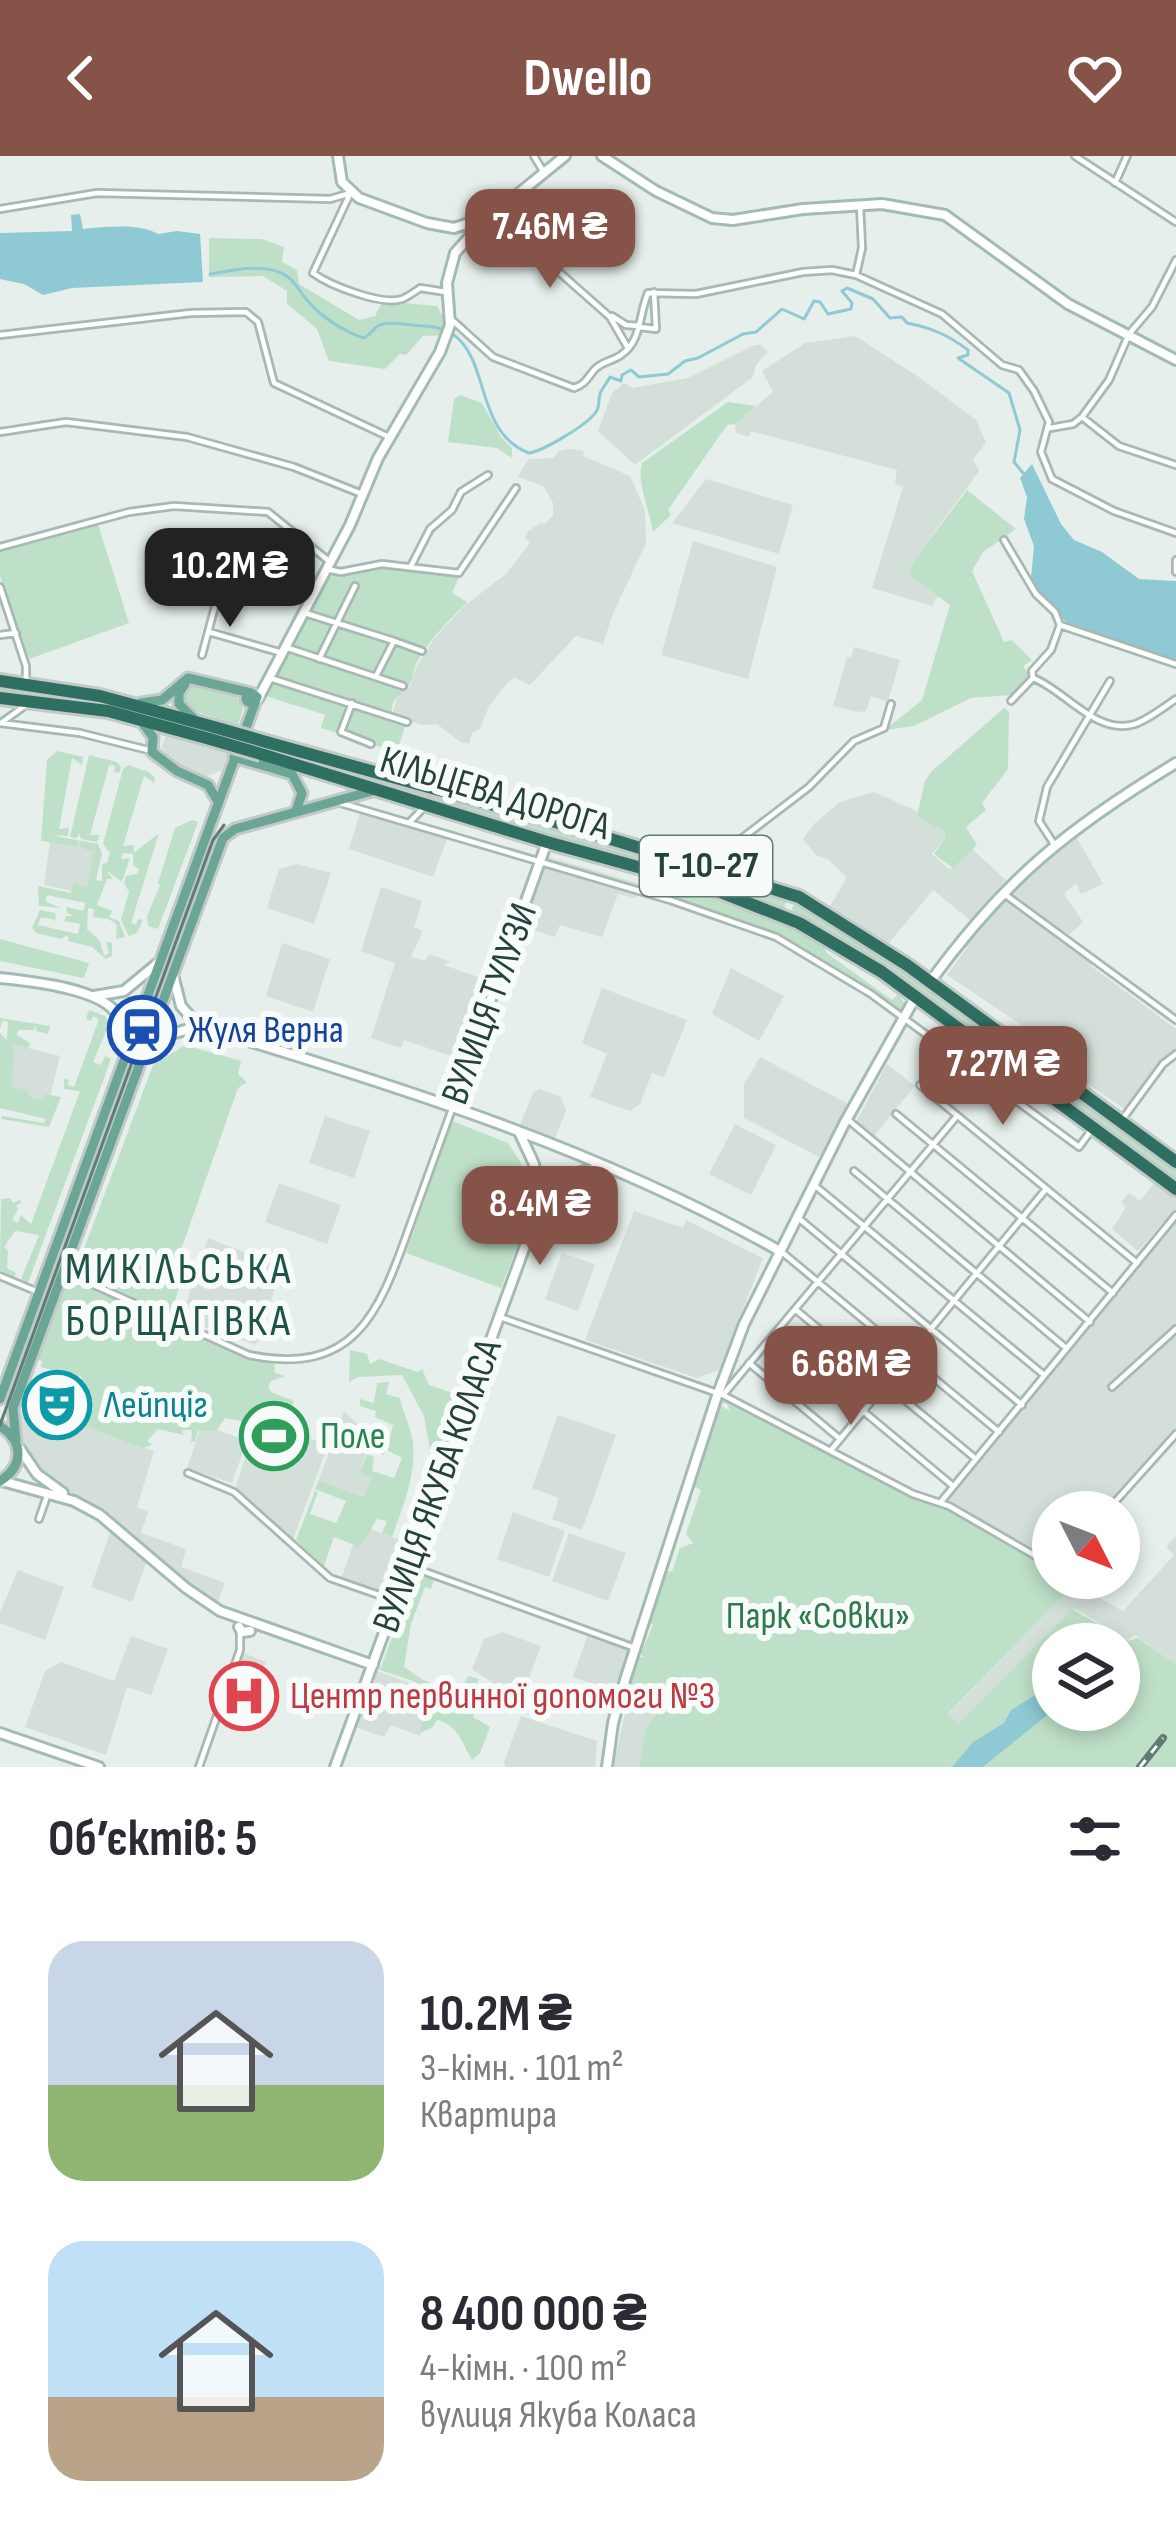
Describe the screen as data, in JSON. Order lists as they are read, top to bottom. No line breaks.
{"streets":{"highway":["КІЛЬЦЕВА ДОРОГА","Т-10-27"],"street":["ВУЛИЦЯ ТУЛУЗИ","ВУЛИЦЯ ЯКУБА КОЛАСА"]},"crossings":[["КІЛЬЦЕВА ДОРОГА","Т-10-27"],["КІЛЬЦЕВА ДОРОГА","ВУЛИЦЯ ТУЛУЗИ"]],"districts":["МИКІЛЬСЬКА БОРЩАГІВКА"],"parks":["Парк «Совки»"],"places":{"station":["Жуля Верна"],"theatre":["Лейпціг"],"sports":["Поле"],"hospital":["Центр первинної допомоги №3"]},"north":"bottom right","page":{"header":"Dwello","price":["7.46M ₴","10.2M ₴","7.27M ₴","8.4M ₴","6.68M ₴"],"heading":"Об’єктів: 5","list":[{"name":"10.2M ₴","note":"3-кімн. · 101 m² · Квартира"},{"name":"8 400 000 ₴","note":"4-кімн. · 100 m² · вулиця Якуба Коласа"}]}}
